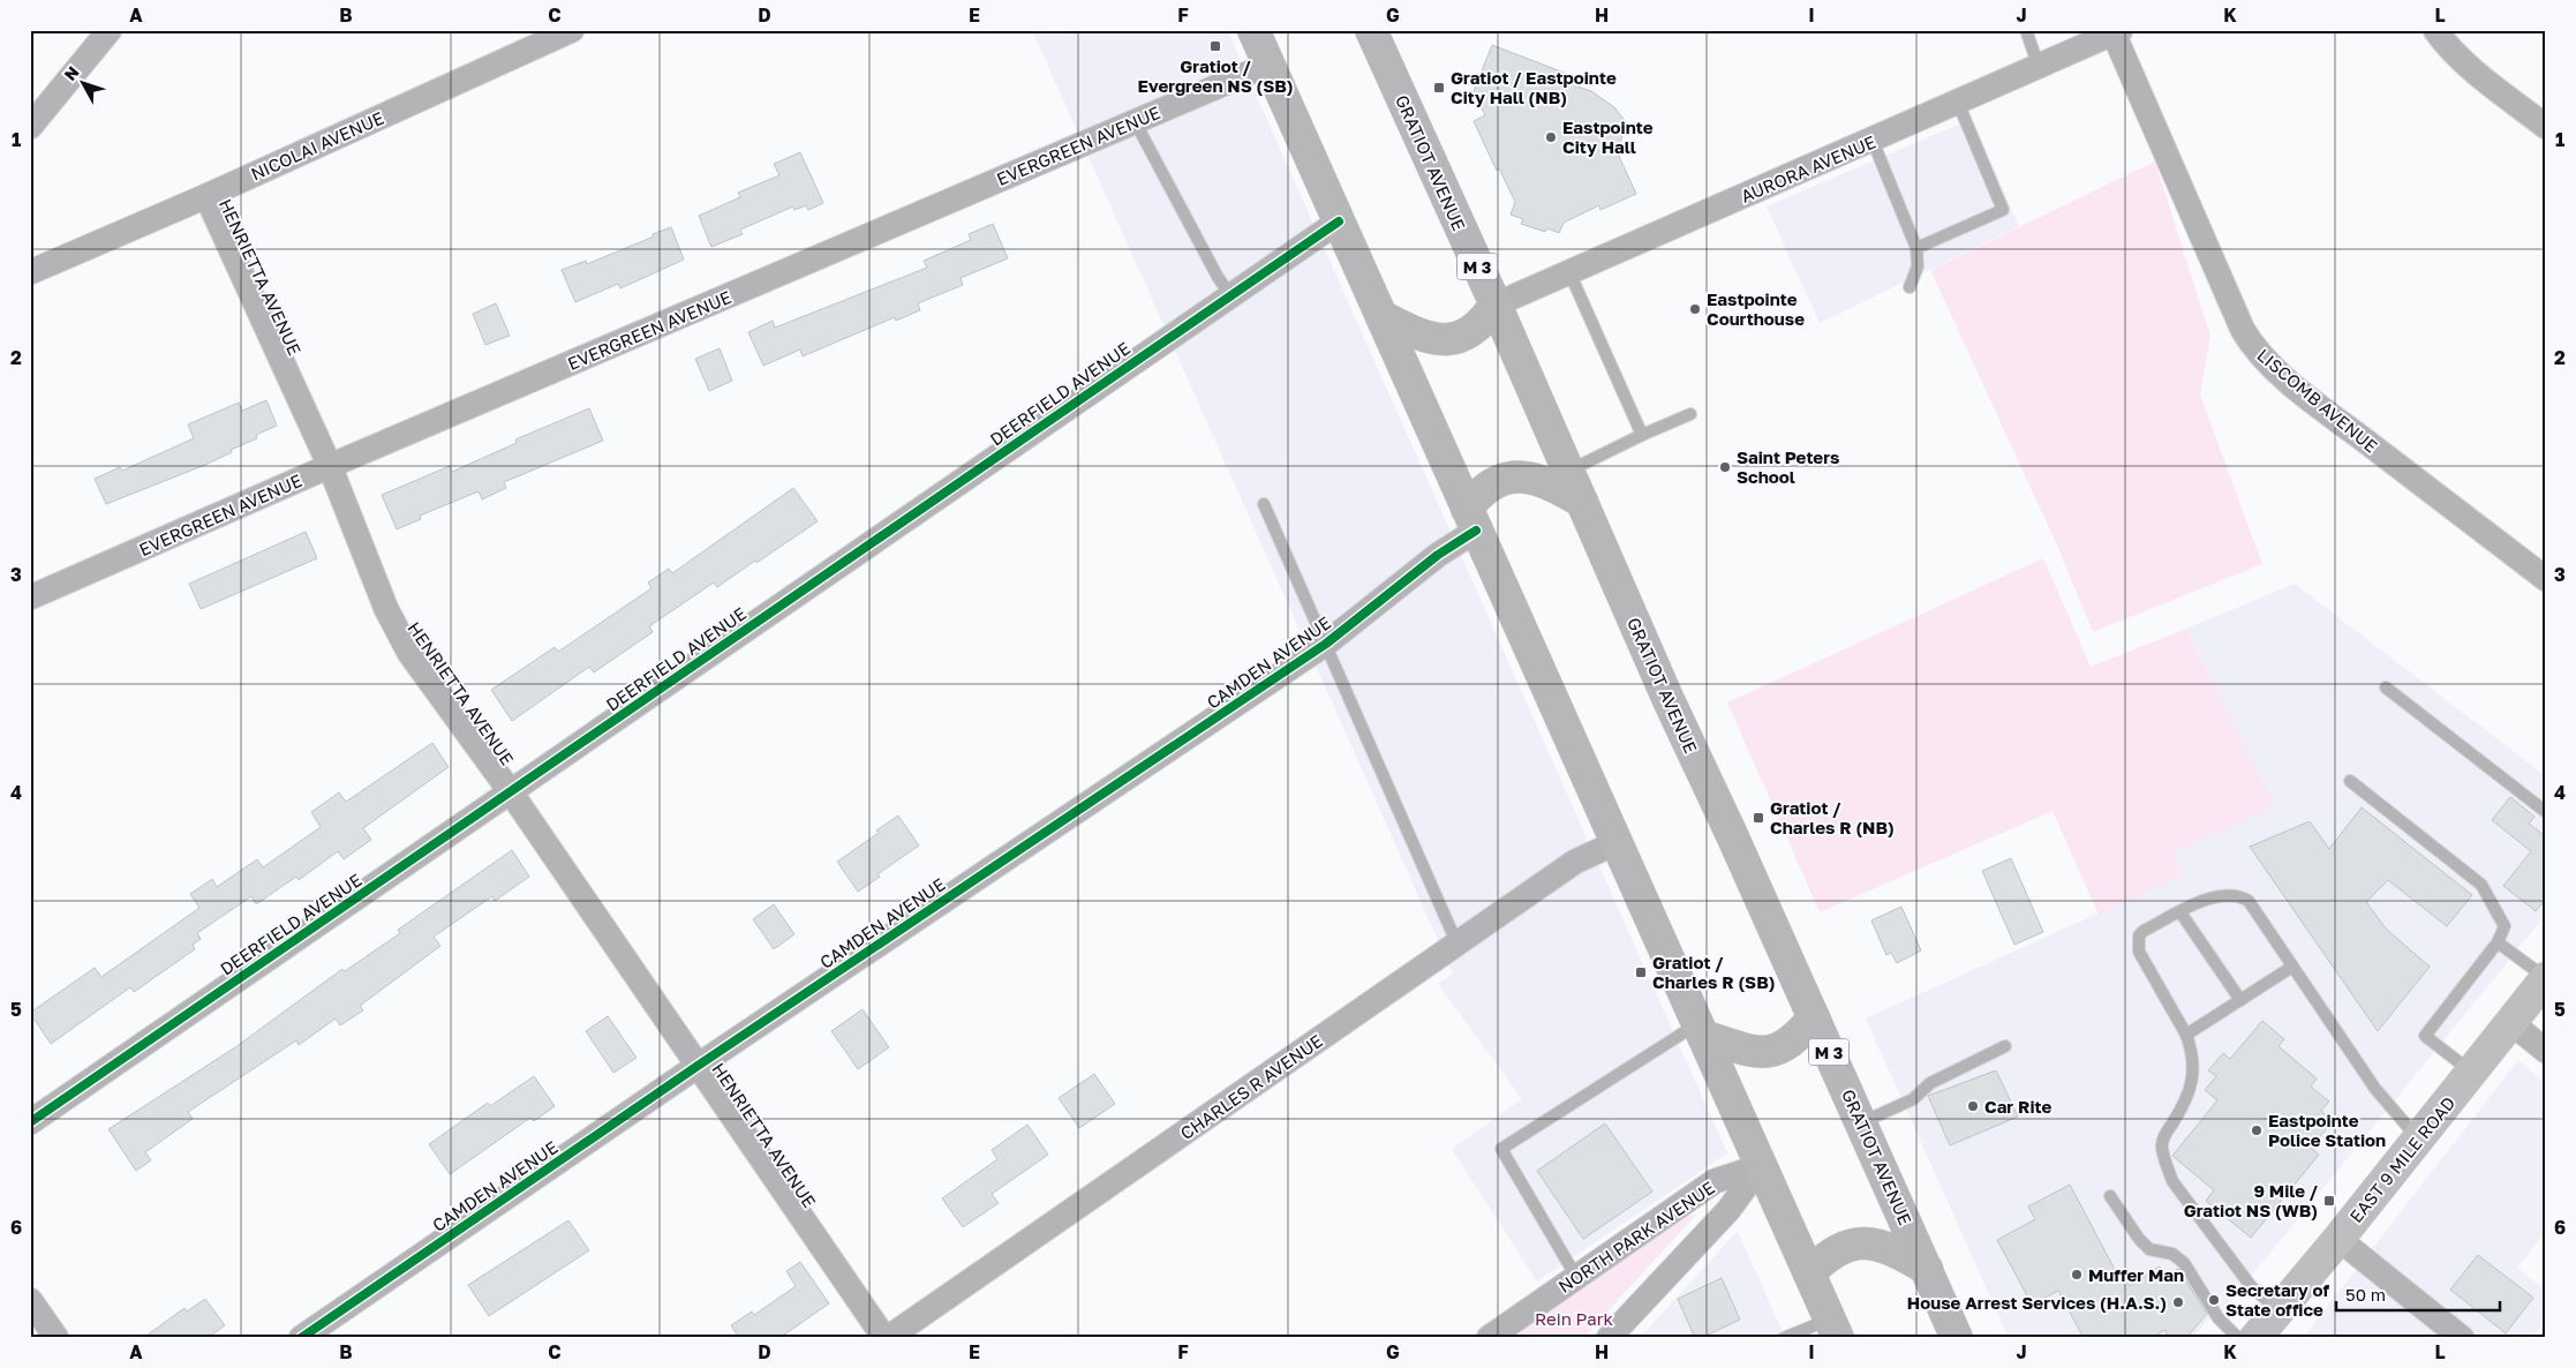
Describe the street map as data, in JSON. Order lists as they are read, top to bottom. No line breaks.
{"streets":{"main road":["GRATIOT AVENUE","M 3","EAST 9 MILE ROAD"],"street":["NICOLAI AVENUE","EVERGREEN AVENUE","AURORA AVENUE","HENRIETTA AVENUE","DEERFIELD AVENUE","LISCOMB AVENUE","CAMDEN AVENUE","CHARLES R AVENUE","NORTH PARK AVENUE"]},"crossings":[["NICOLAI AVENUE","HENRIETTA AVENUE"],["EVERGREEN AVENUE","HENRIETTA AVENUE"],["GRATIOT AVENUE","AURORA AVENUE"],["AURORA AVENUE","LISCOMB AVENUE"],["HENRIETTA AVENUE","DEERFIELD AVENUE"],["HENRIETTA AVENUE","CAMDEN AVENUE"],["HENRIETTA AVENUE","CHARLES R AVENUE"]],"parks":["Rein Park"],"places":{"transit":["Gratiot / Evergreen NS (SB)","Gratiot / Eastpointe City Hall (NB)","Gratiot / Charles R (NB)","Gratiot / Charles R (SB)","9 Mile / Gratiot NS (WB)"],"other":["Eastpointe City Hall","Eastpointe Courthouse","Saint Peters School","Car Rite","Eastpointe Police Station","Muffer Man","Secretary of State office","House Arrest Services (H.A.S.)"]},"scale_bar":"50 m","north":"top left","grid":{"columns":["A","B","C","D","E","F","G","H","I","J","K","L"],"rows":["1","2","3","4","5","6"]}}
